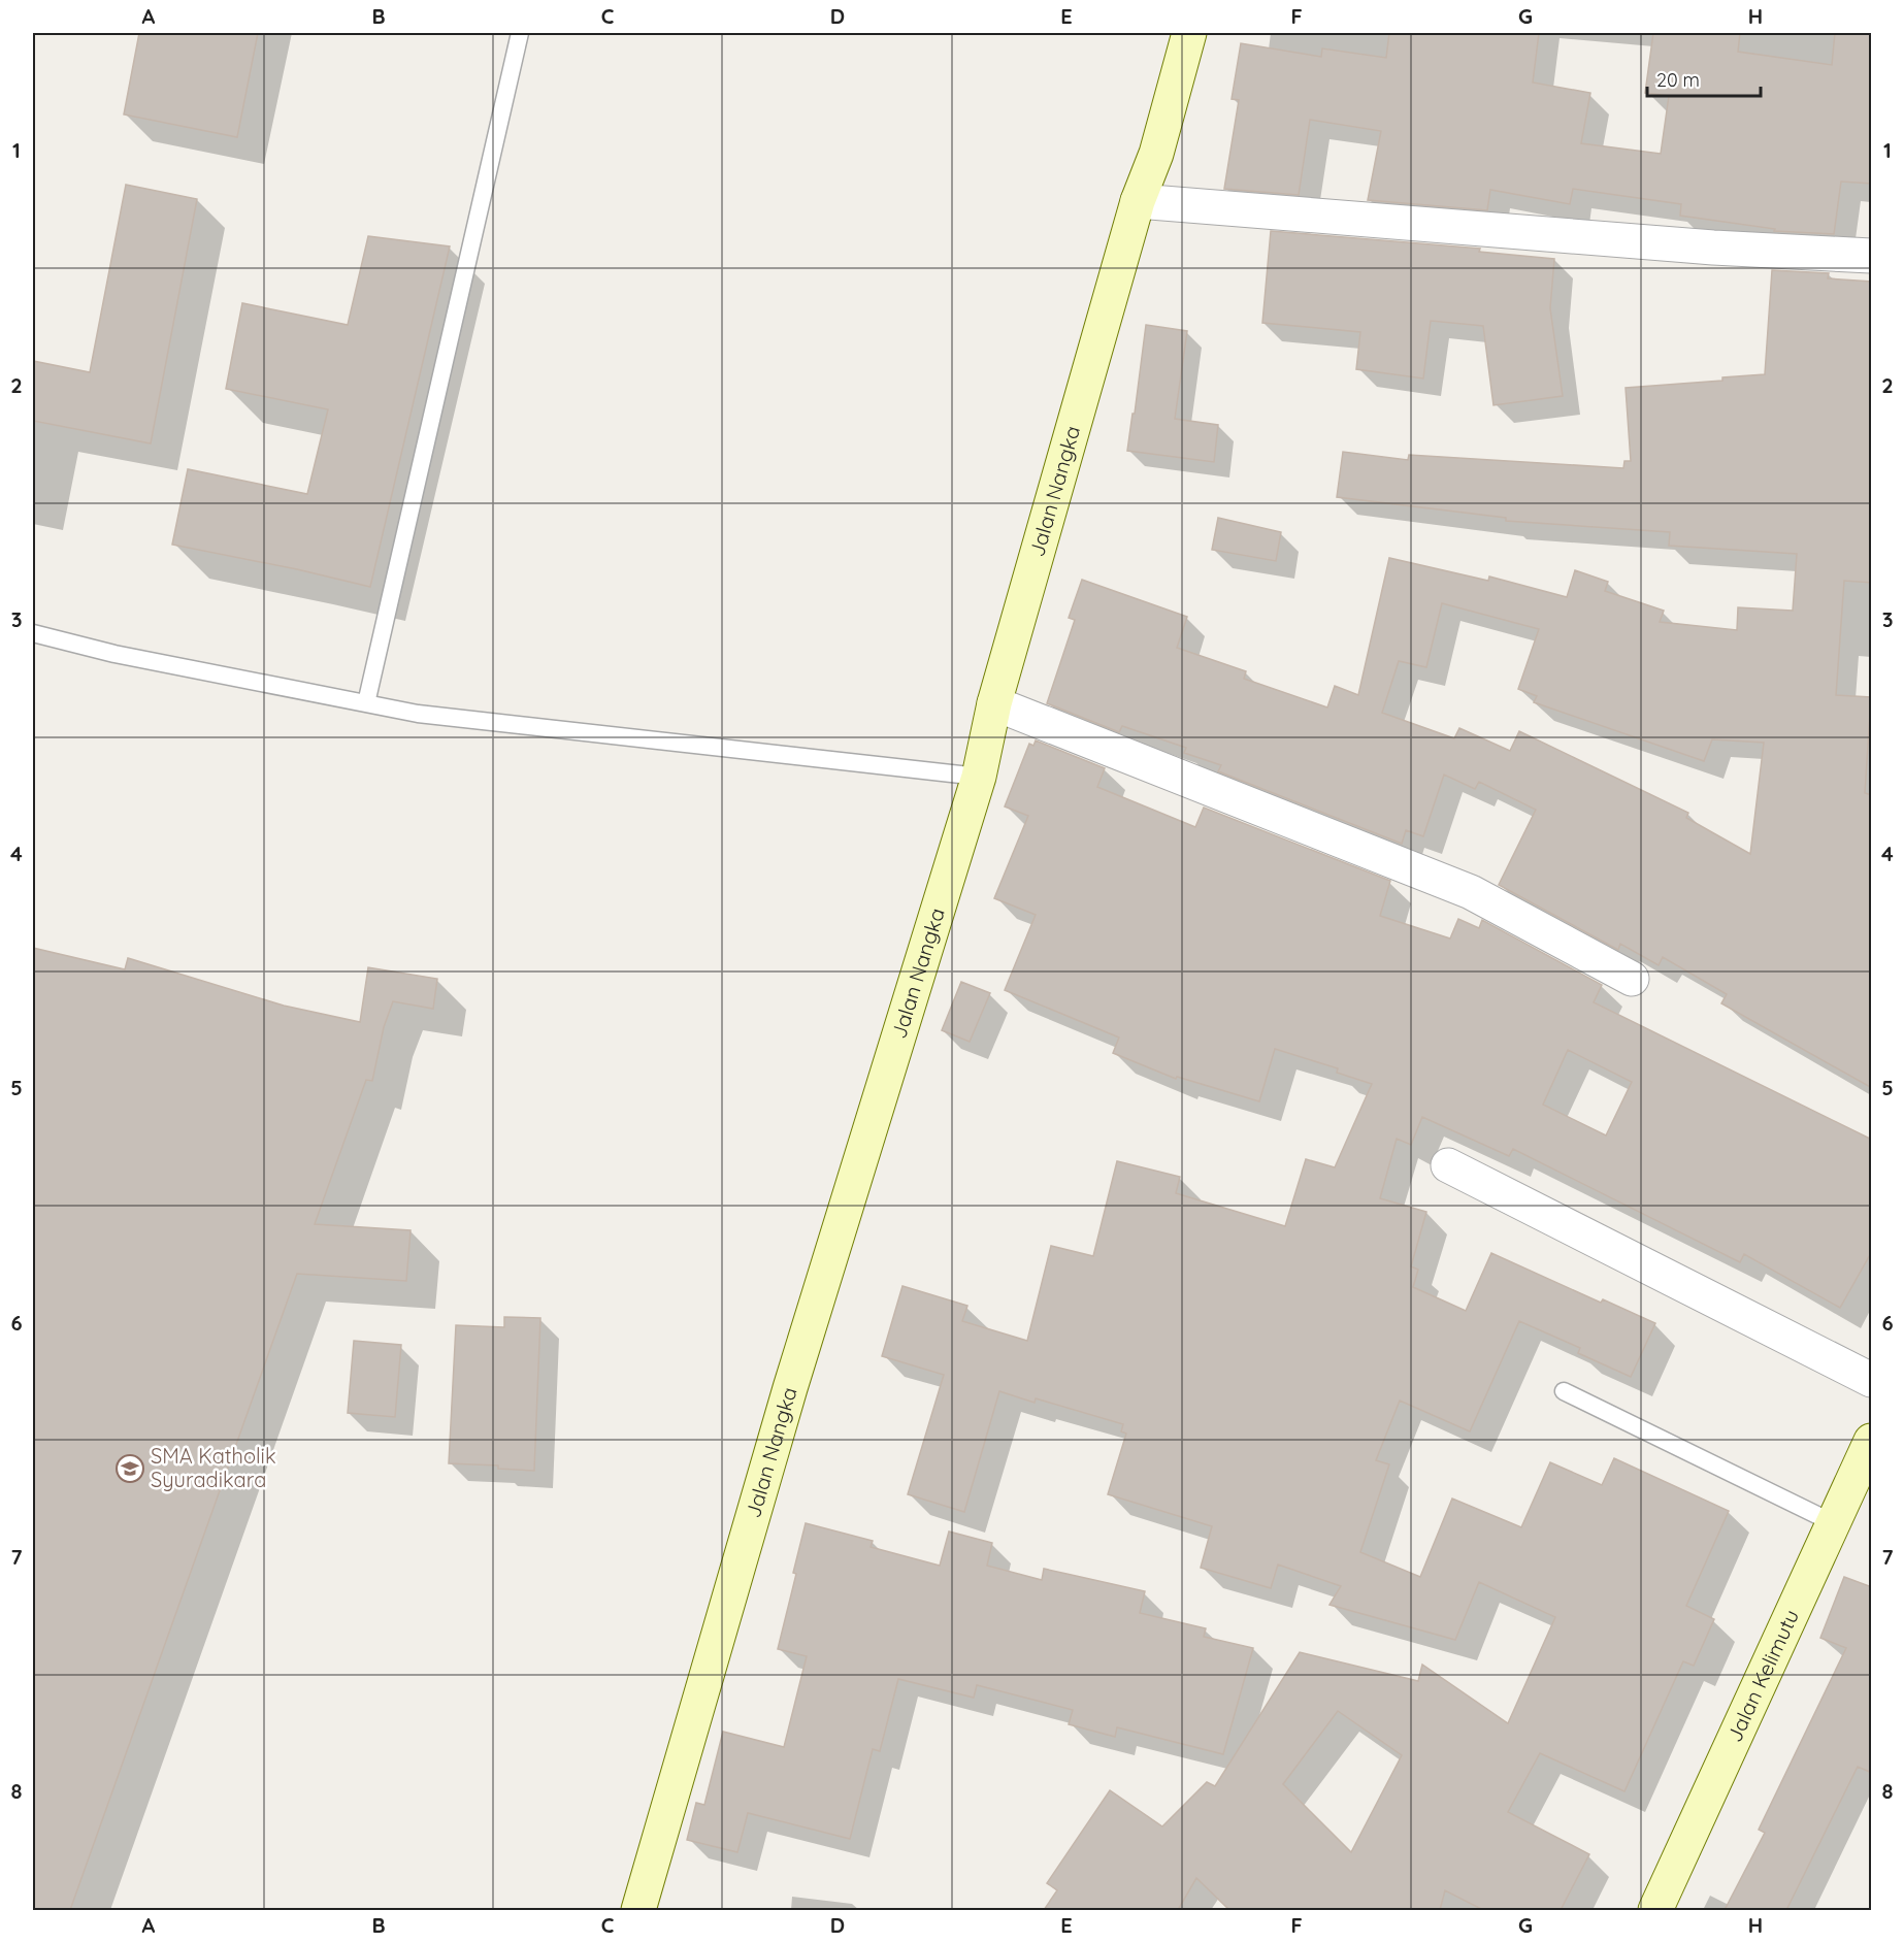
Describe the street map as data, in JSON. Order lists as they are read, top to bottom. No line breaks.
{"streets":{"street":["Jalan Nangka","Jalan Kelimutu"]},"places":{"school or university":["SMA Katholik Syuradikara"]},"scale_bar":"20 m","grid":{"columns":["A","B","C","D","E","F","G","H"],"rows":["1","2","3","4","5","6","7","8"]}}
